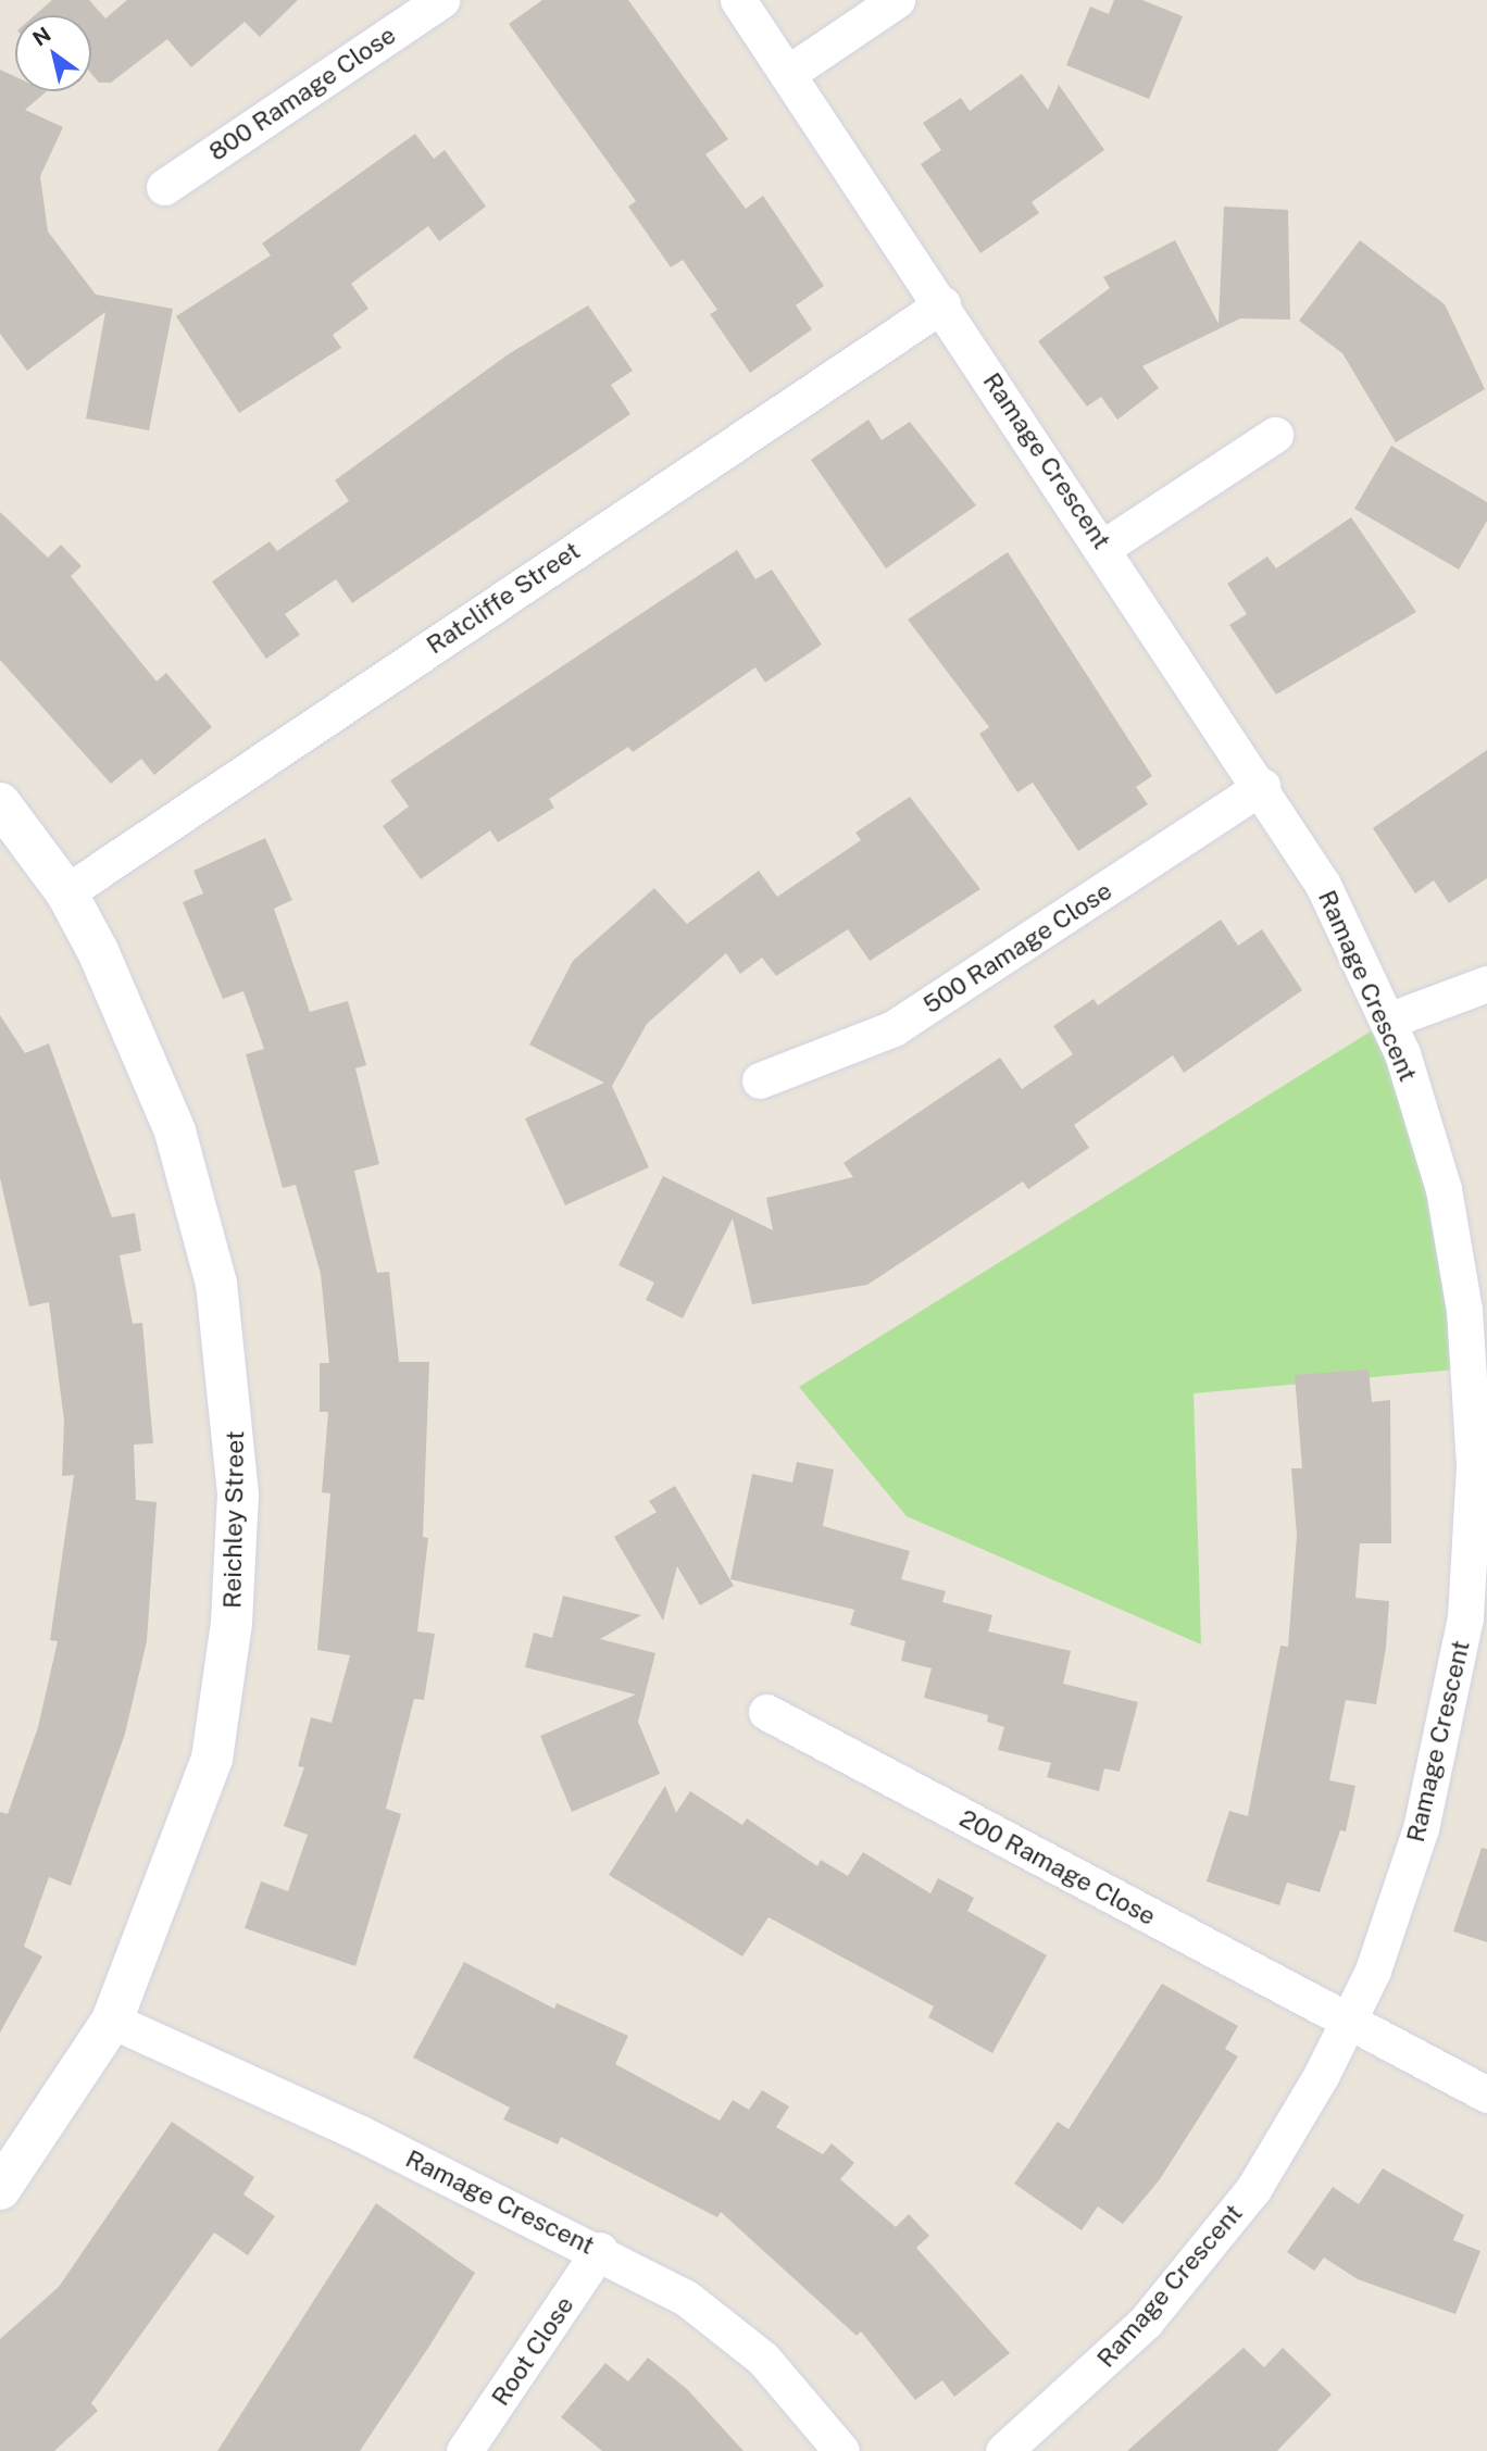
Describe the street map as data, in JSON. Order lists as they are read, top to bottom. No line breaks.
{"streets":{"street":["800 Ramage Close","Ramage Crescent","Ratcliffe Street","500 Ramage Close","Reichley Street","200 Ramage Close","Root Close"]},"crossings":[["Ramage Crescent","Ratcliffe Street"],["Ramage Crescent","500 Ramage Close"],["Ramage Crescent","Reichley Street"],["Ramage Crescent","200 Ramage Close"],["Ramage Crescent","Root Close"],["Ratcliffe Street","Reichley Street"]],"north":"top left"}
